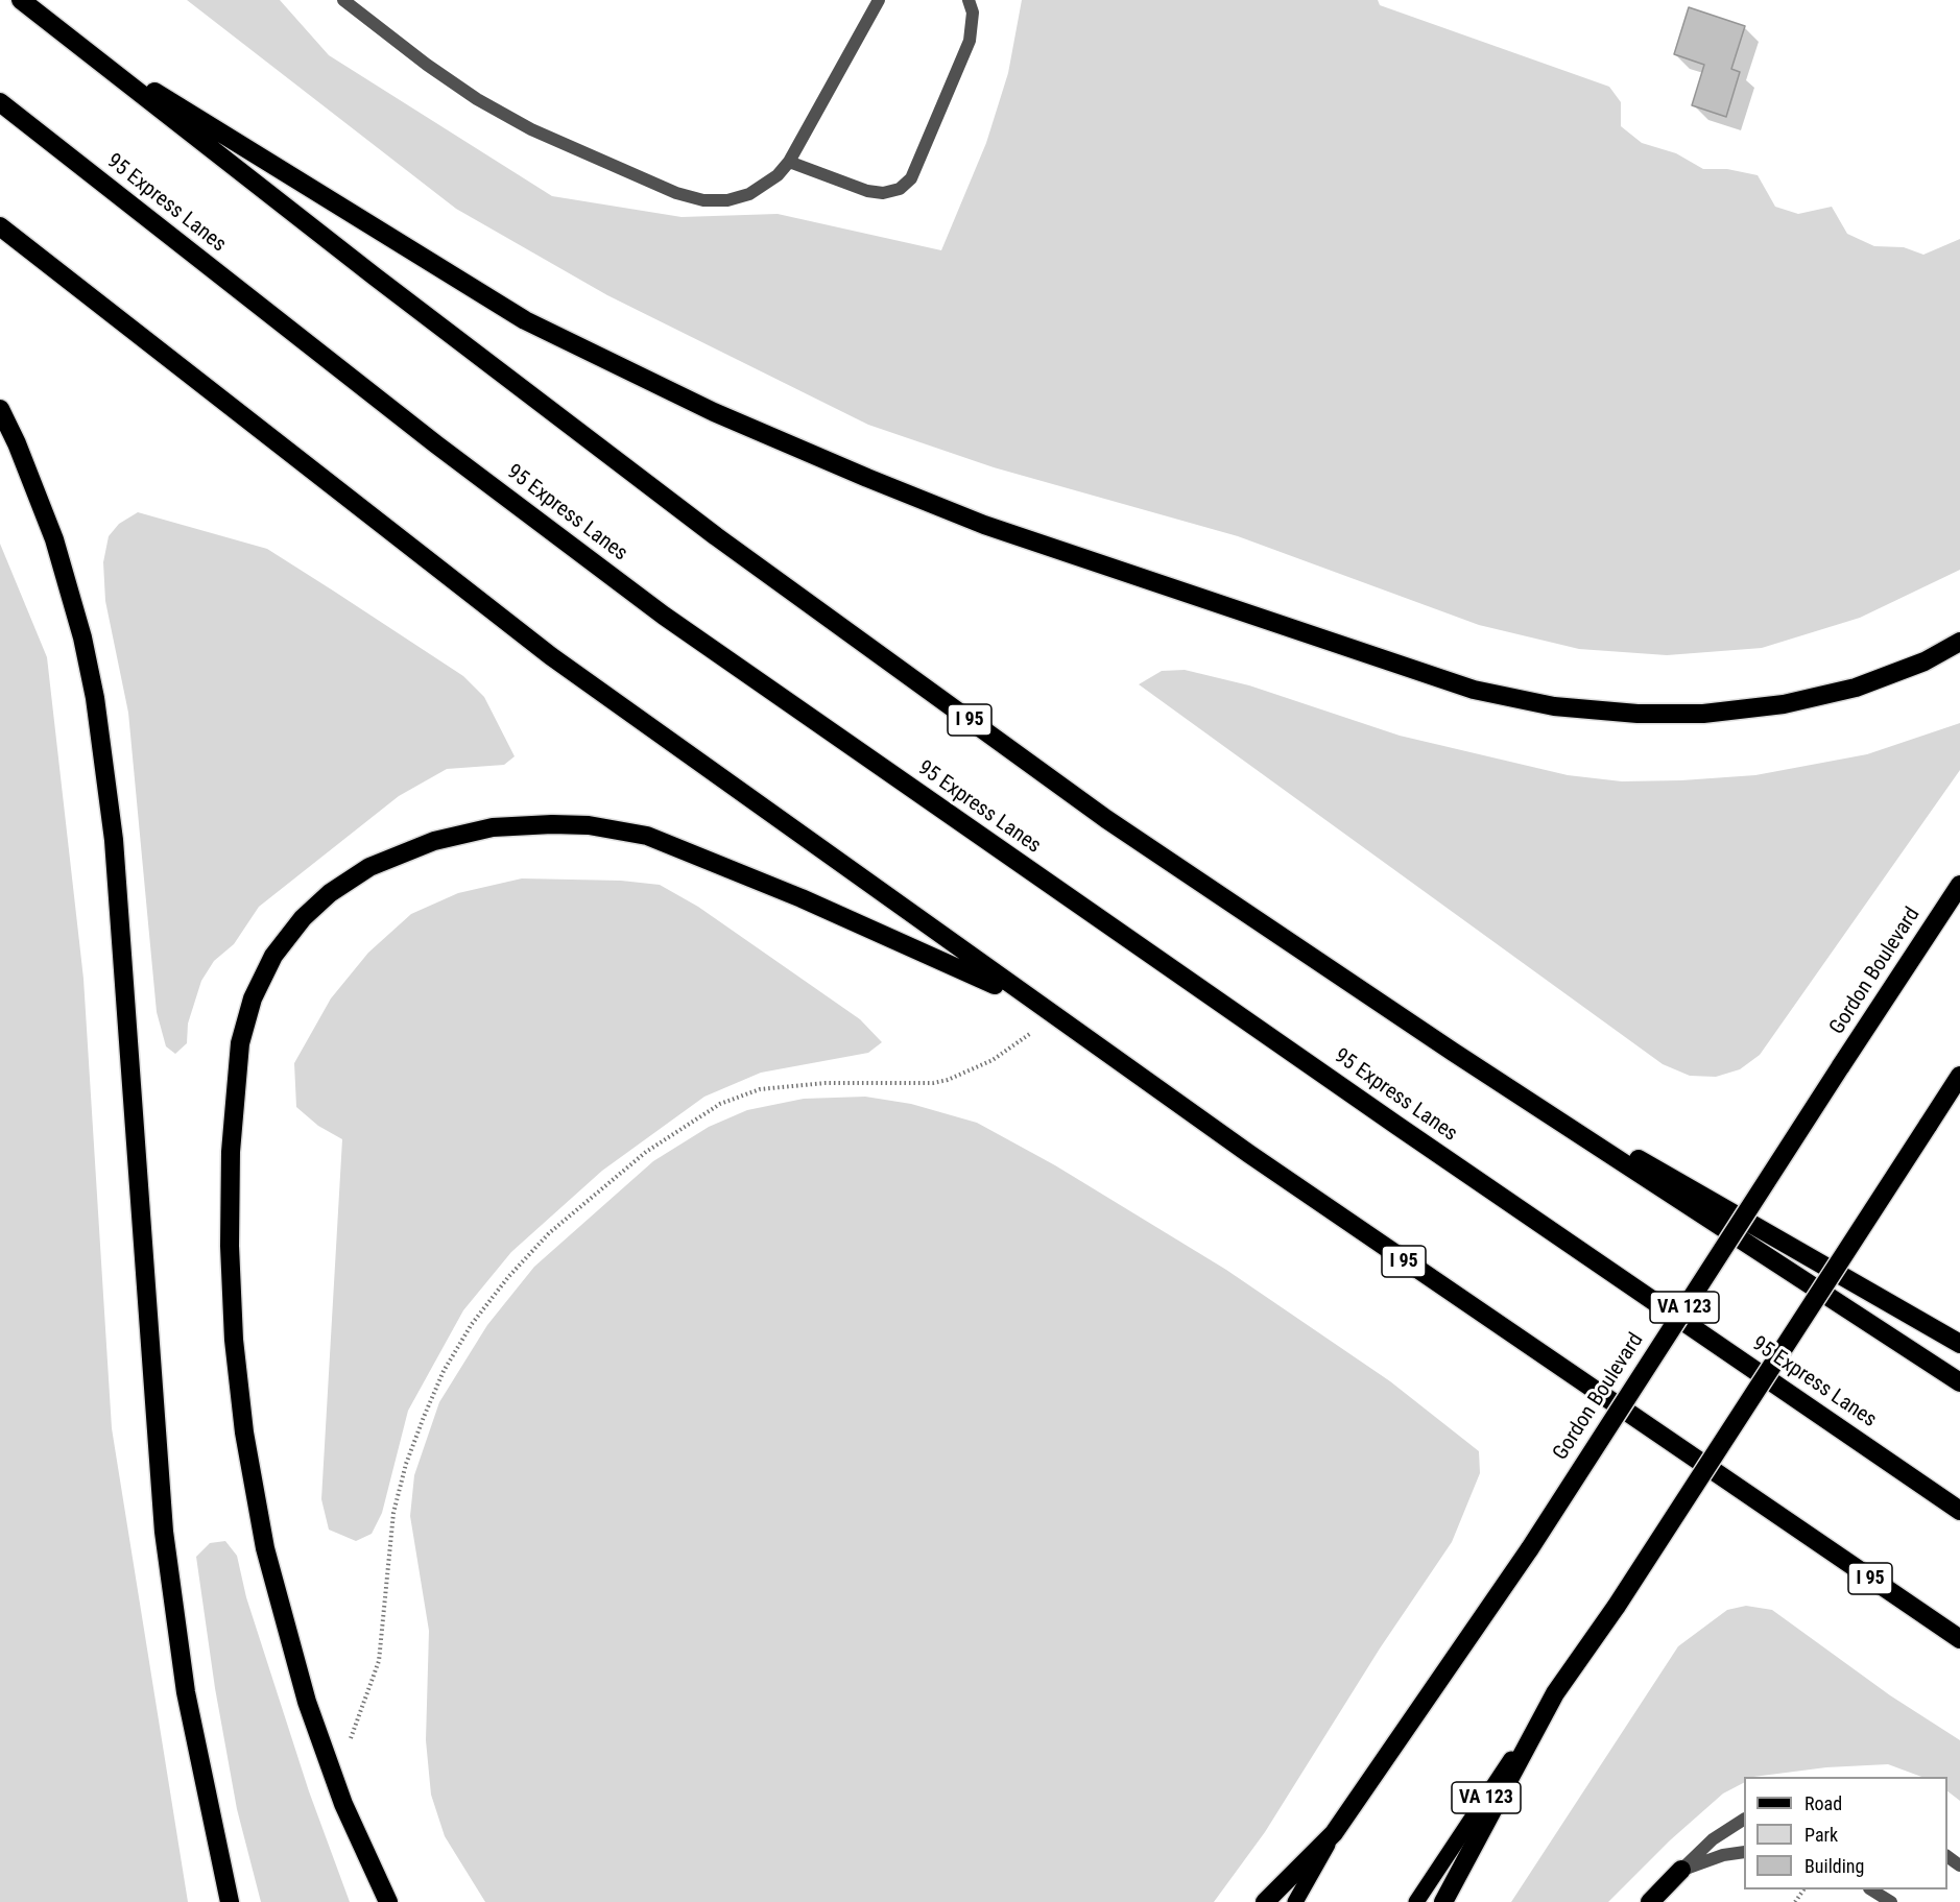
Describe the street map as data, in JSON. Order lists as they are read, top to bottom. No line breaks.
{"streets":{"highway":["95 Express Lanes","I 95","Gordon Boulevard","VA 123"]},"legend":["Road","Park","Building"]}
